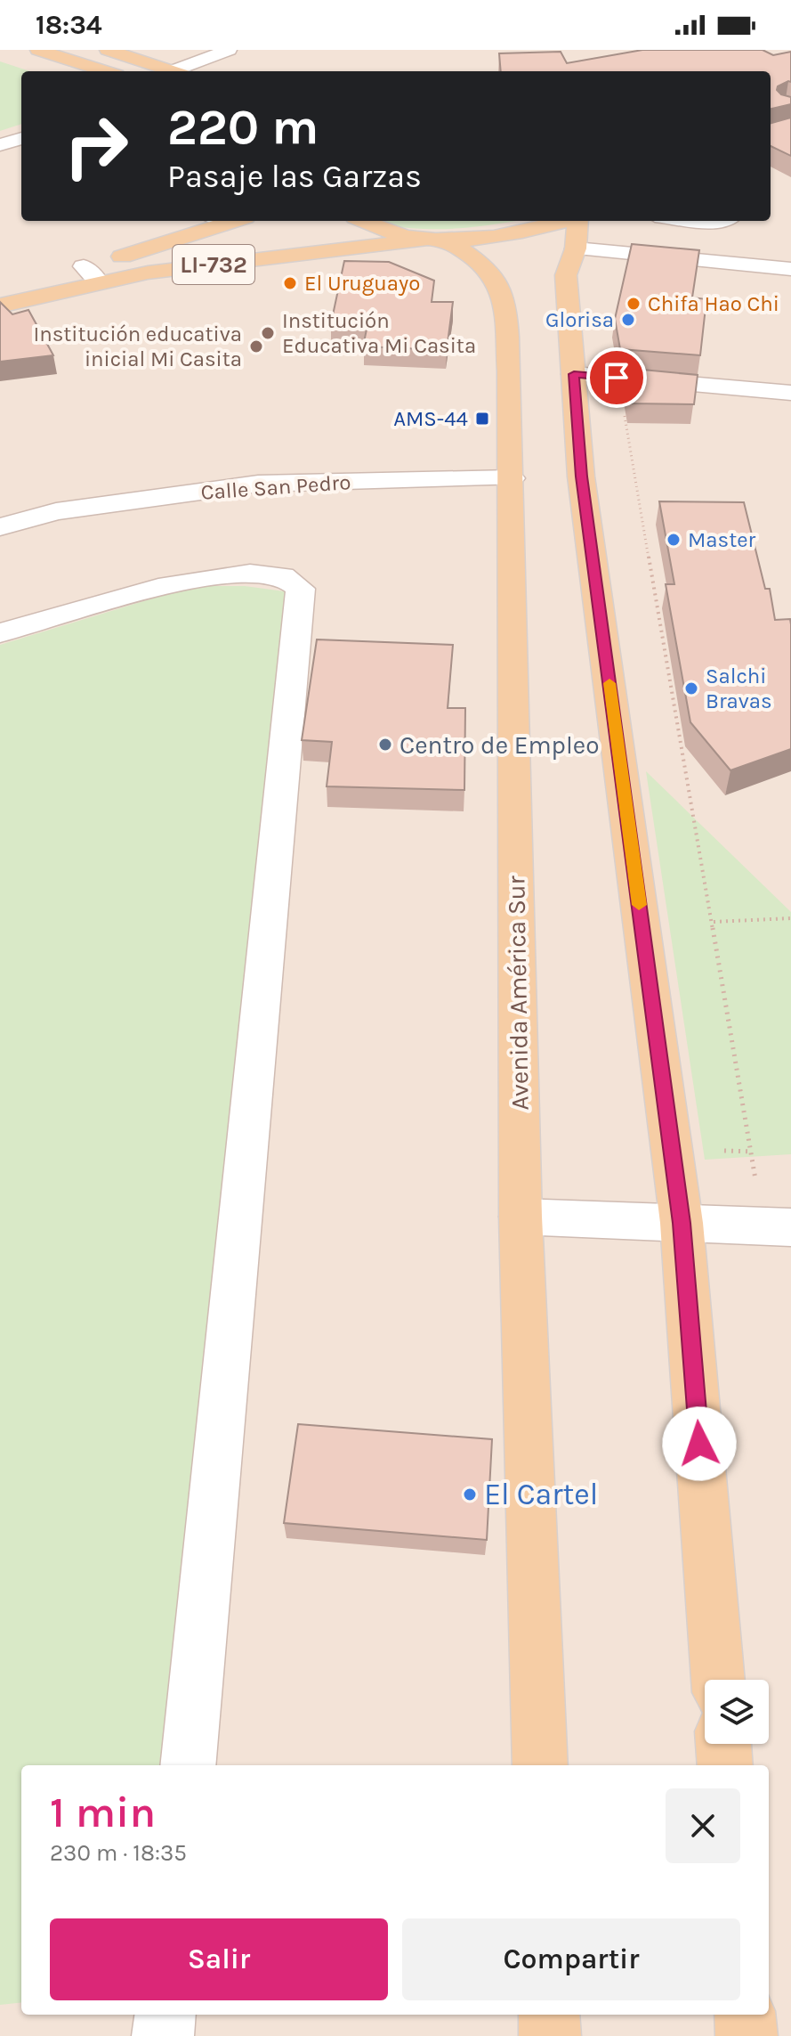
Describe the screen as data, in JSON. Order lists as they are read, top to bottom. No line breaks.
{"streets":{"main road":["LI-732","Avenida América Sur"],"street":["Calle San Pedro"]},"crossings":[["LI-732","Avenida América Sur"],["Calle San Pedro","Avenida América Sur"]],"places":{"other":["El Uruguayo","Chifa Hao Chi","Glorisa","Institución Educativa Mi Casita","Institución educativa inicial Mi Casita","Master","Salchi Bravas","Centro de Empleo","El Cartel"],"transit":["AMS-44"]},"page":{"status":"18:34","turn":["220 m","Pasaje las Garzas"],"heading":["1 min","230 m · 18:35"],"buttons":["Salir","Compartir"]}}
